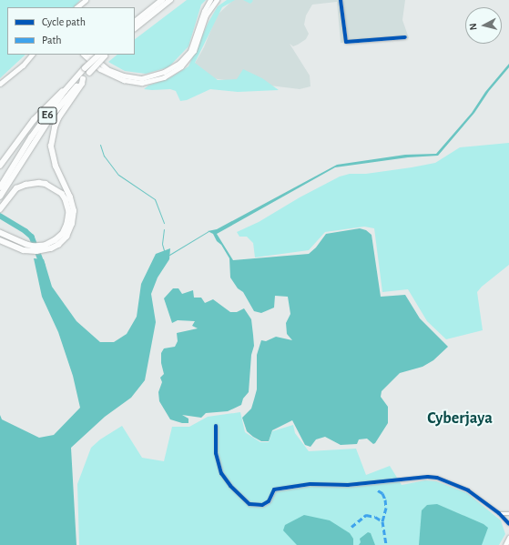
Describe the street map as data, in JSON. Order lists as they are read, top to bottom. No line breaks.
{"streets":{"highway":["E6"]},"districts":["Cyberjaya"],"legend":["Cycle path","Path"],"north":"left"}
